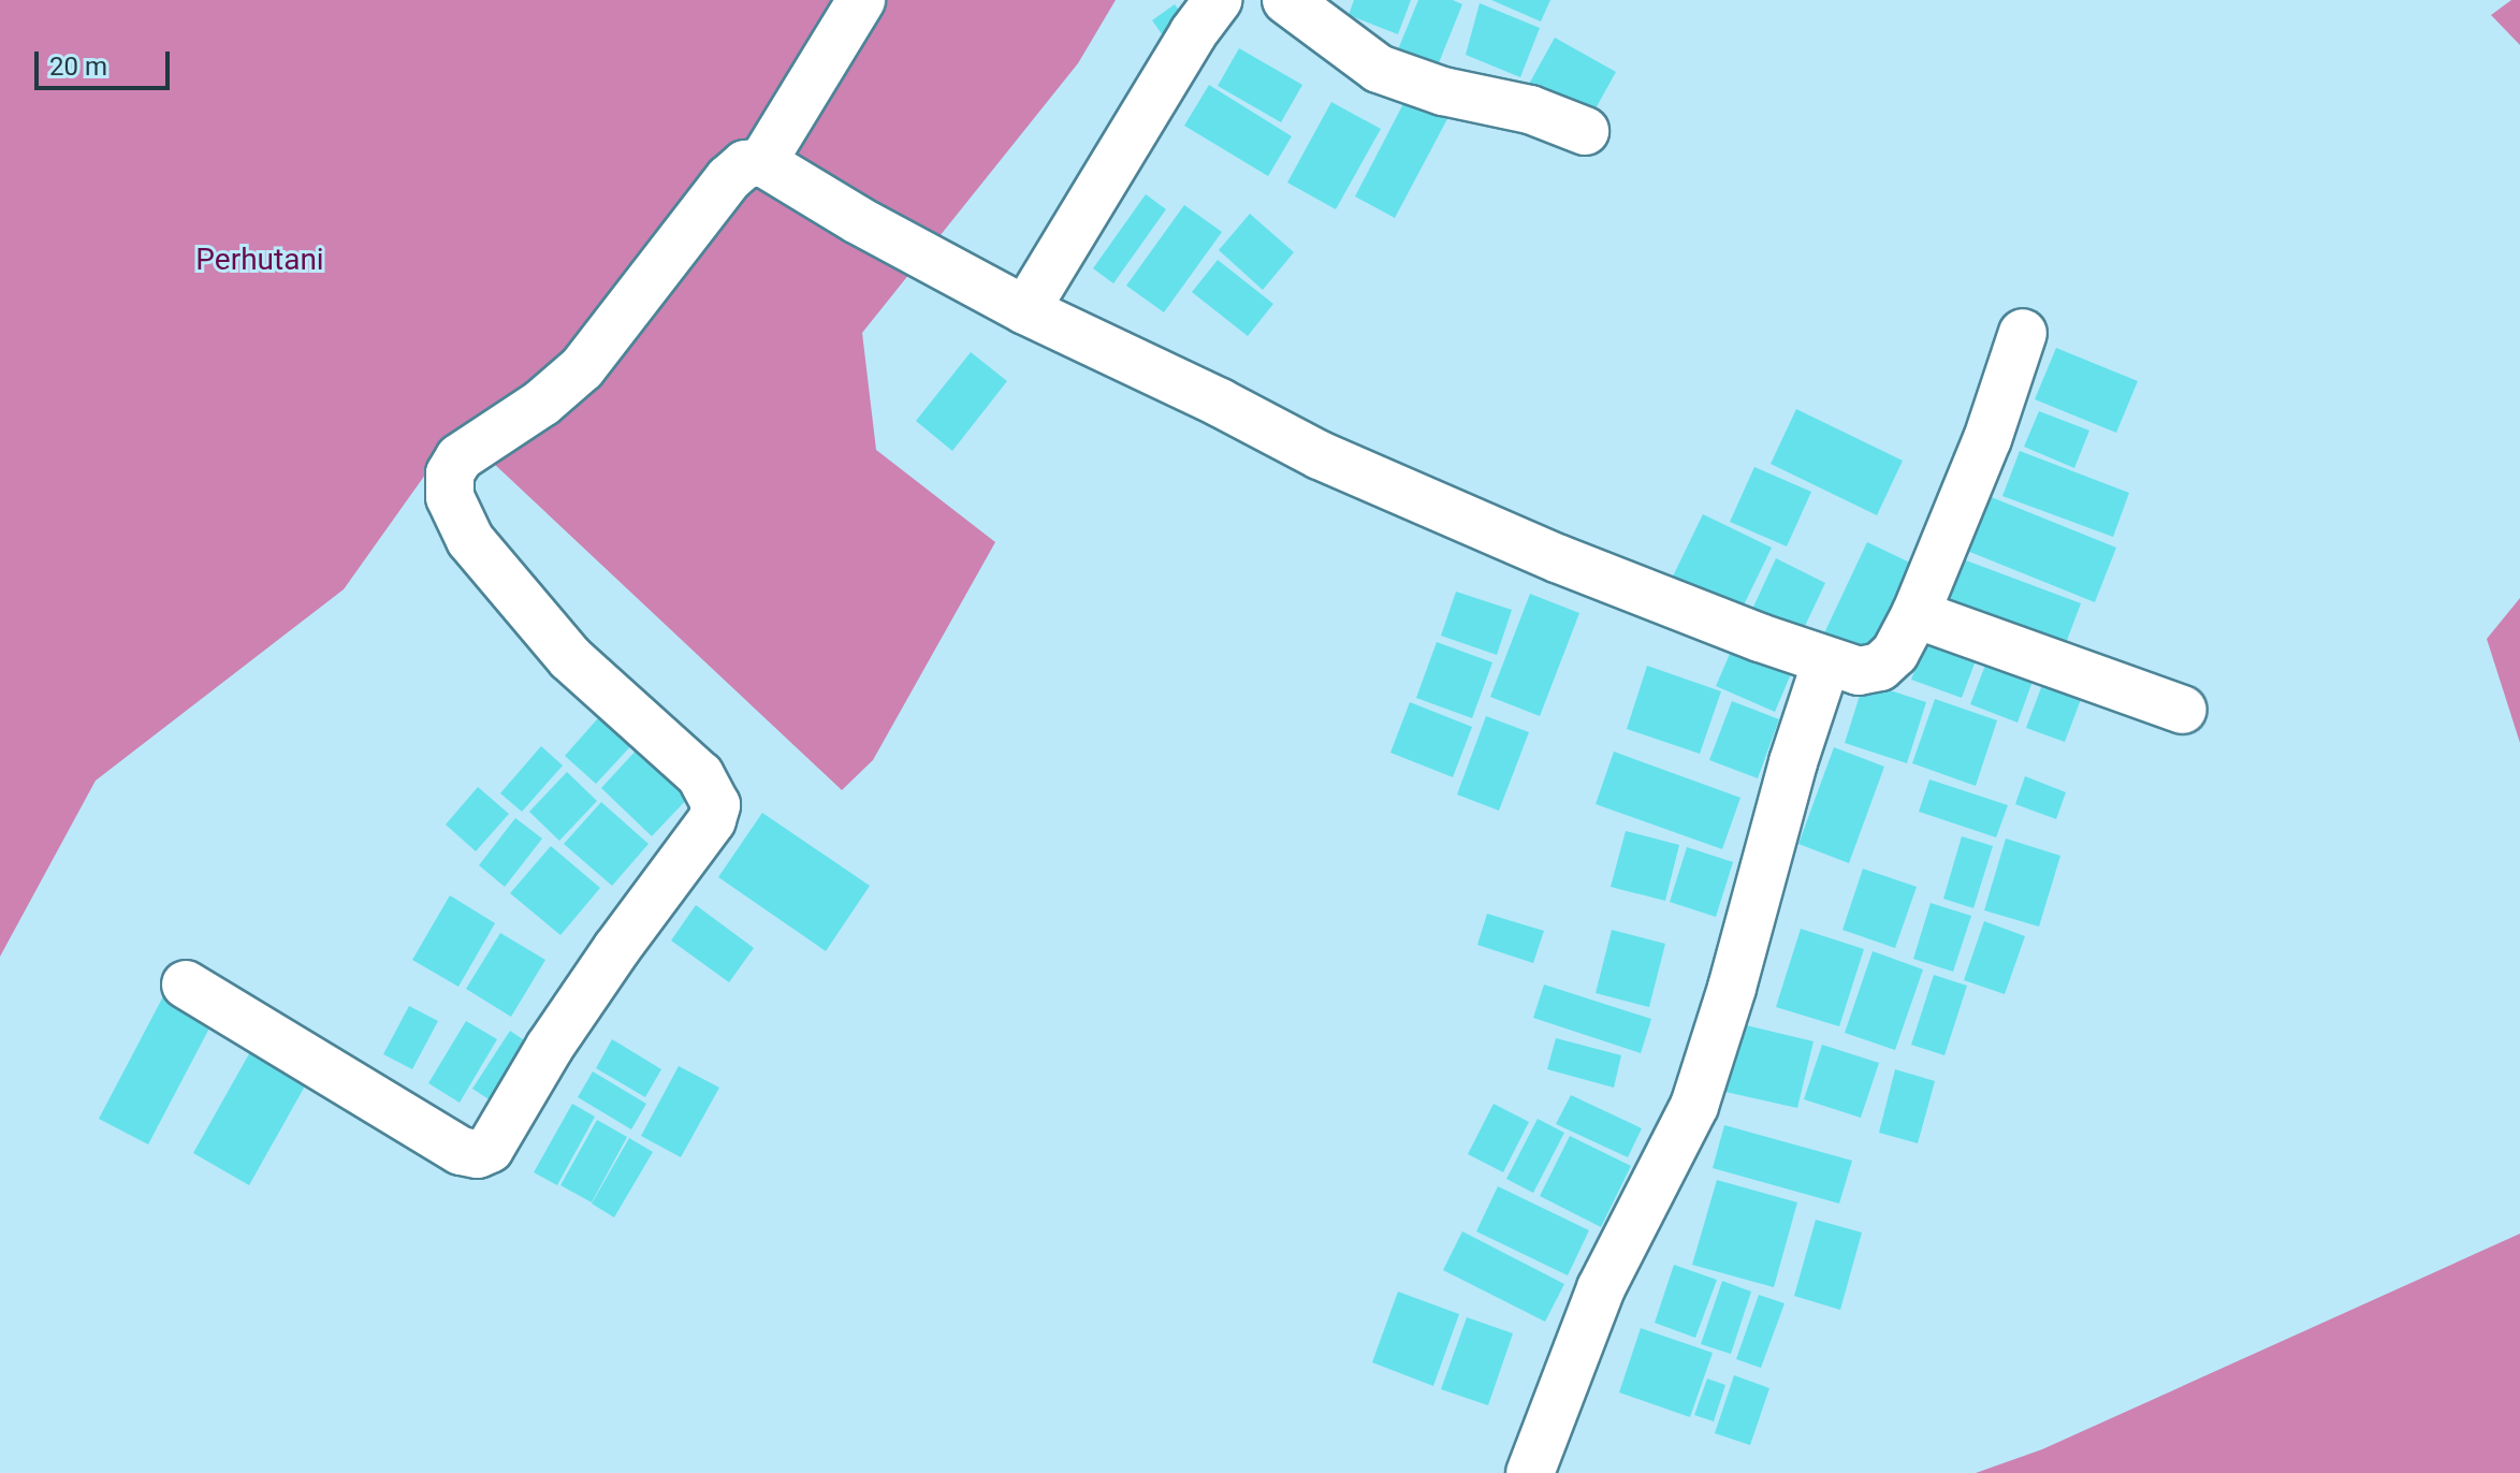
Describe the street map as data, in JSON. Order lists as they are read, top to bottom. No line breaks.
{"parks":["Perhutani"],"scale_bar":"20 m"}
